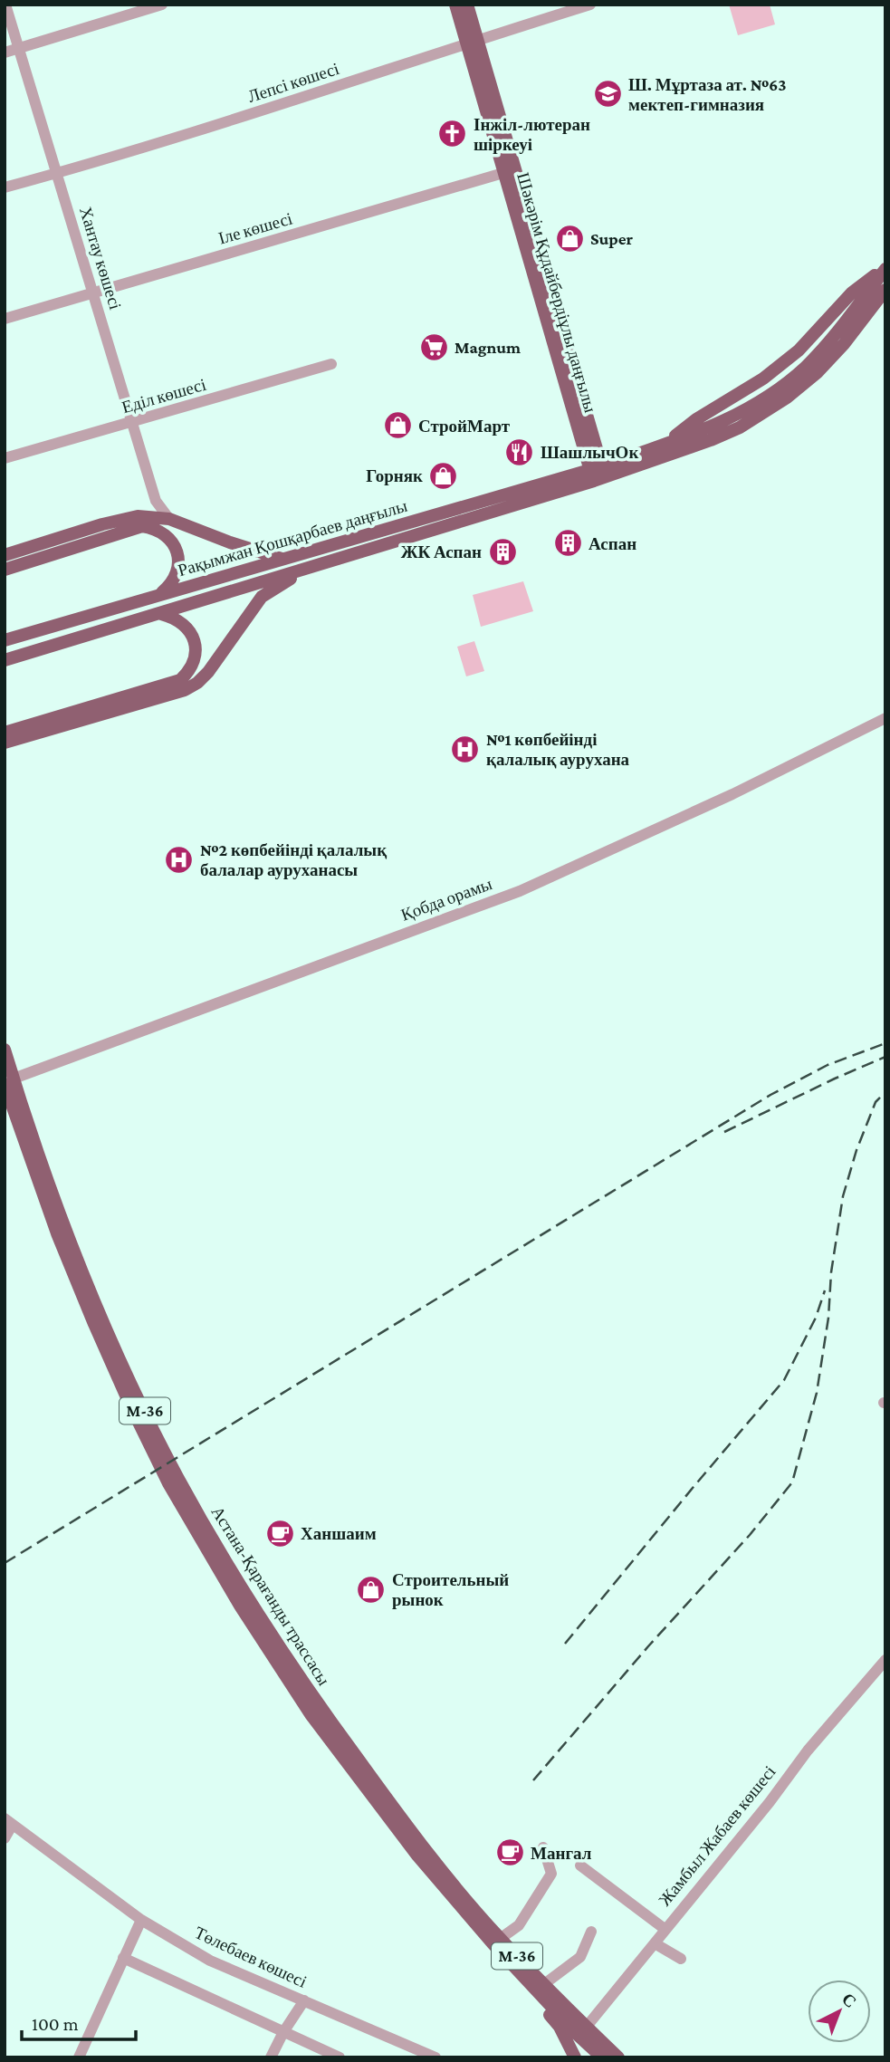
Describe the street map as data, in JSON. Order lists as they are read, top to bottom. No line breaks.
{"streets":{"main road":["Шәкәрім Құдайбердіұлы даңғылы","Рақымжан Қошқарбаев даңғылы","M-36","Астана-Қарағанды трассасы"],"street":["Лепсі көшесі","Іле көшесі","Хантау көшесі","Еділ көшесі","Қобда орамы","Жамбыл Жабаев көшесі","Төлебаев көшесі"]},"crossings":[["Лепсі көшесі","Хантау көшесі"],["Лепсі көшесі","Шәкәрім Құдайбердіұлы даңғылы"],["Іле көшесі","Хантау көшесі"],["Іле көшесі","Шәкәрім Құдайбердіұлы даңғылы"],["Хантау көшесі","Еділ көшесі"],["Шәкәрім Құдайбердіұлы даңғылы","Рақымжан Қошқарбаев даңғылы"],["Қобда орамы","M-36"],["Қобда орамы","Астана-Қарағанды трассасы"],["M-36","Астана-Қарағанды трассасы"],["Астана-Қарағанды трассасы","Жамбыл Жабаев көшесі"]],"places":{"school or university":["Ш. Мұртаза ат. №63 мектеп-гимназия"],"church":["Інжіл-лютеран шіркеуі"],"shop":["Super","СтройМарт","Горняк","Строительный рынок"],"supermarket":["Magnum"],"restaurant":["ШашлычОк"],"building":["Аспан","ЖК Аспан"],"hospital":["№1 көпбейінді қалалық аурухана","№2 көпбейінді қалалық балалар ауруханасы"],"cafe":["Ханшаим","Мангал"]},"scale_bar":"100 m","north":"top right"}
